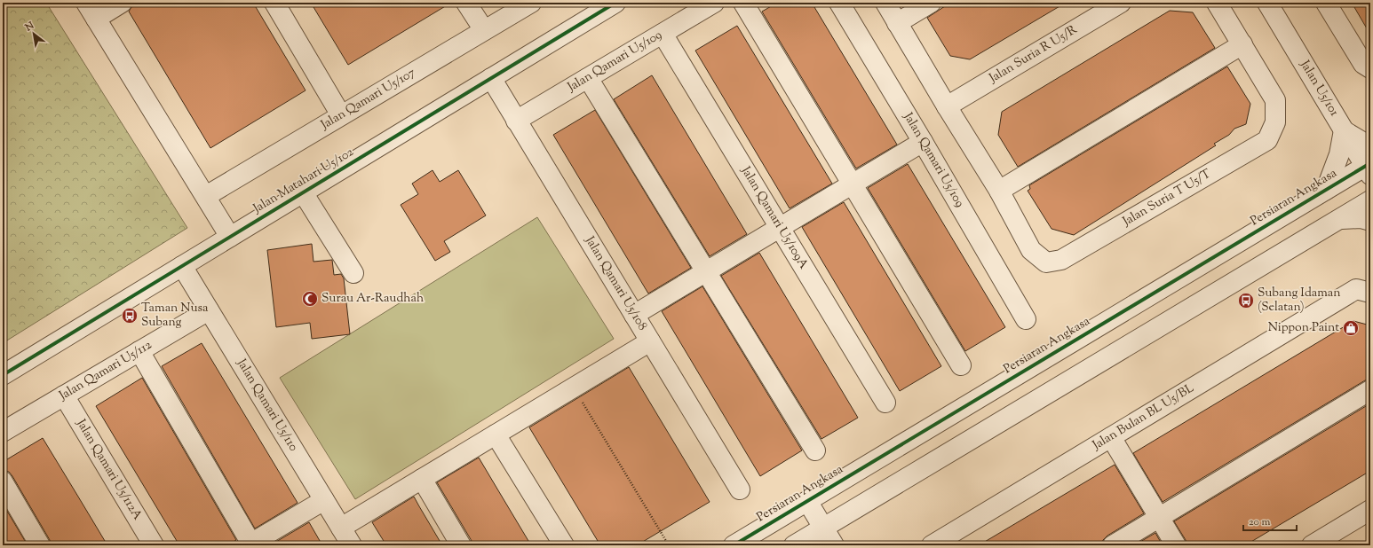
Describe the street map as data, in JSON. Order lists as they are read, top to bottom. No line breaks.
{"streets":{"street":["Jalan Suria R U5/R","Jalan Qamari U5/109","Jalan U5/101","Jalan Qamari U5/107","Jalan Matahari U5/102","Jalan Suria T U5/T","Persiaran Angkasa","Jalan Qamari U5/109A","Jalan Qamari U5/108","Jalan Qamari U5/112","Jalan Qamari U5/110","Jalan Bulan BL U5/BL","Jalan Qamari U5/112A"]},"crossings":[["Jalan Qamari U5/109","Jalan Qamari U5/109A"],["Jalan Qamari U5/109","Jalan Qamari U5/108"],["Jalan U5/101","Persiaran Angkasa"],["Jalan Matahari U5/102","Jalan Qamari U5/108"],["Jalan Matahari U5/102","Jalan Qamari U5/110"],["Jalan Qamari U5/112","Jalan Qamari U5/110"],["Jalan Qamari U5/112","Jalan Qamari U5/112A"]],"places":{"mosque":["Surau Ar-Raudhah"],"bus stop":["Subang Idaman (Selatan)","Taman Nusa Subang"],"shop":["Nippon Paint"]},"scale_bar":"20 m","north":"top left"}
